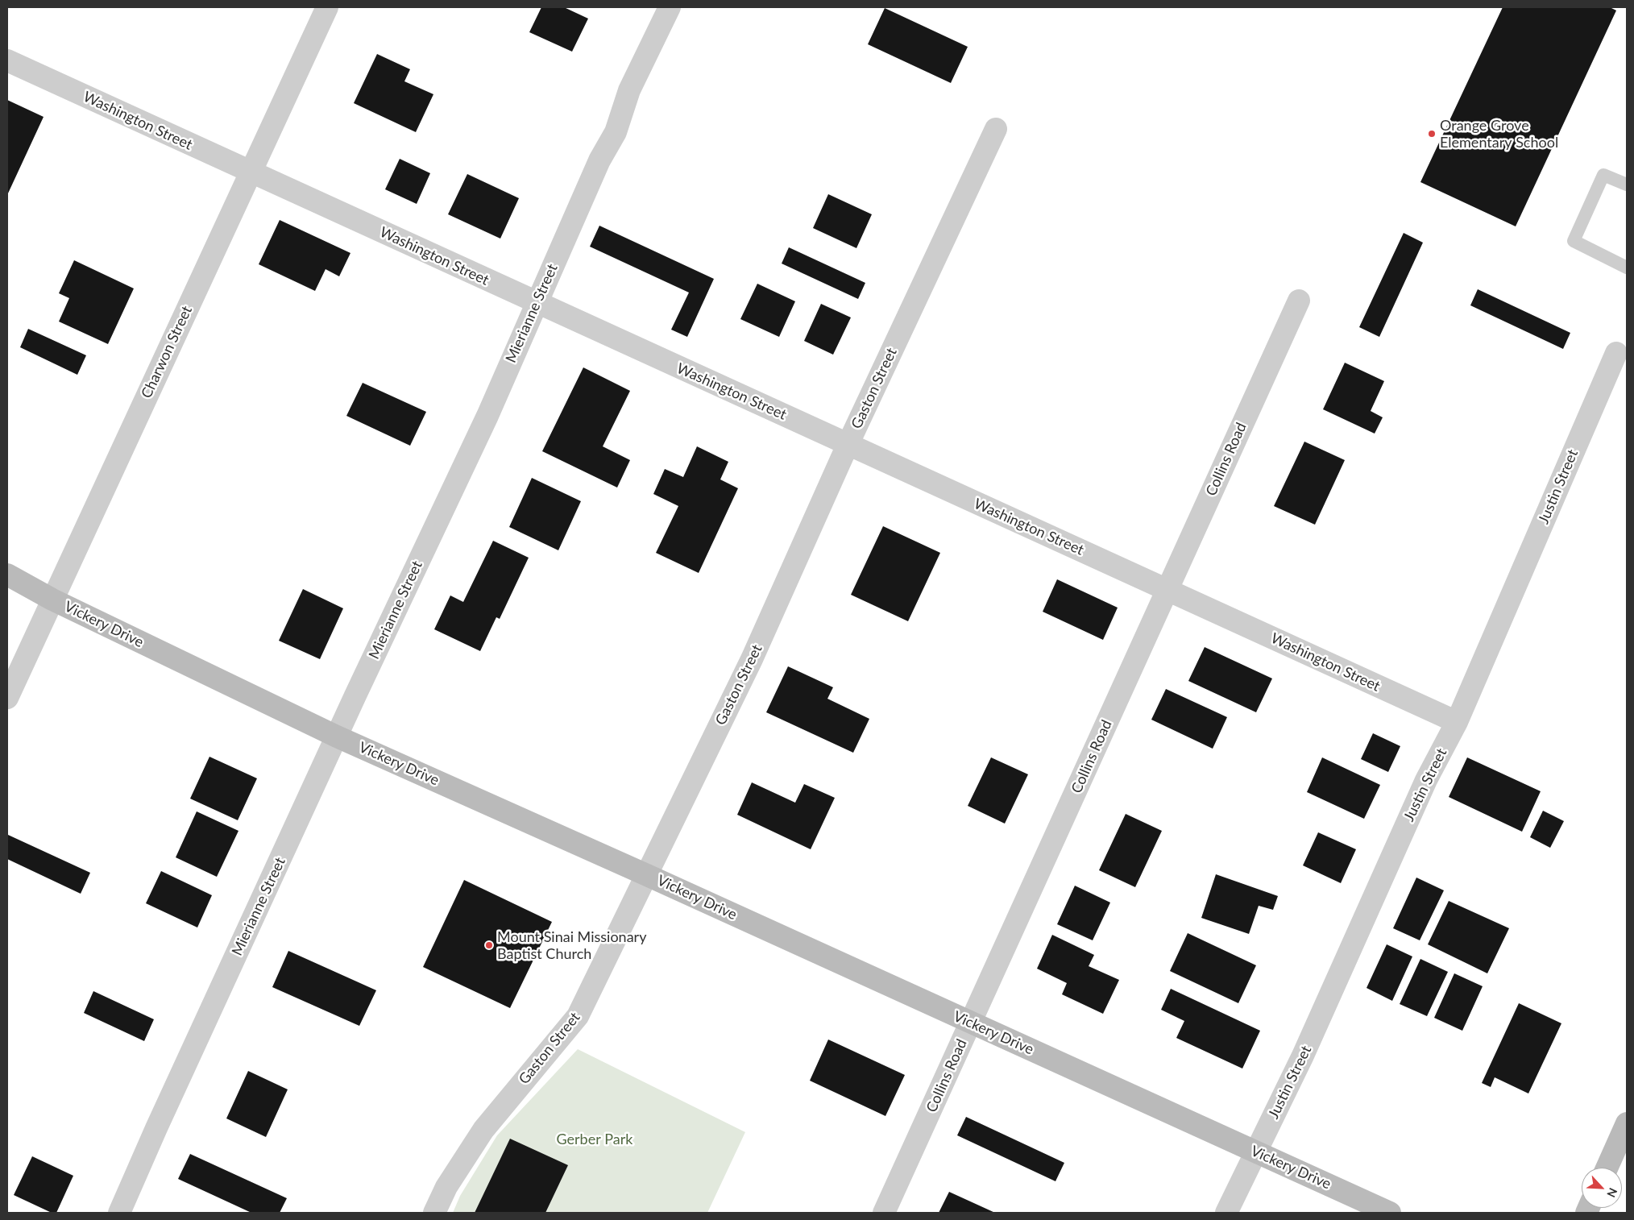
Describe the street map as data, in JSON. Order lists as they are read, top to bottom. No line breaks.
{"streets":{"street":["Washington Street","Mierianne Street","Charwon Street","Gaston Street","Collins Road","Justin Street","Vickery Drive"]},"crossings":[["Washington Street","Mierianne Street"],["Washington Street","Charwon Street"],["Washington Street","Gaston Street"],["Washington Street","Collins Road"],["Washington Street","Justin Street"],["Mierianne Street","Vickery Drive"],["Charwon Street","Vickery Drive"],["Gaston Street","Vickery Drive"],["Collins Road","Vickery Drive"],["Justin Street","Vickery Drive"]],"parks":["Gerber Park"],"places":["Orange Grove Elementary School","Mount Sinai Missionary Baptist Church"],"north":"bottom right"}
